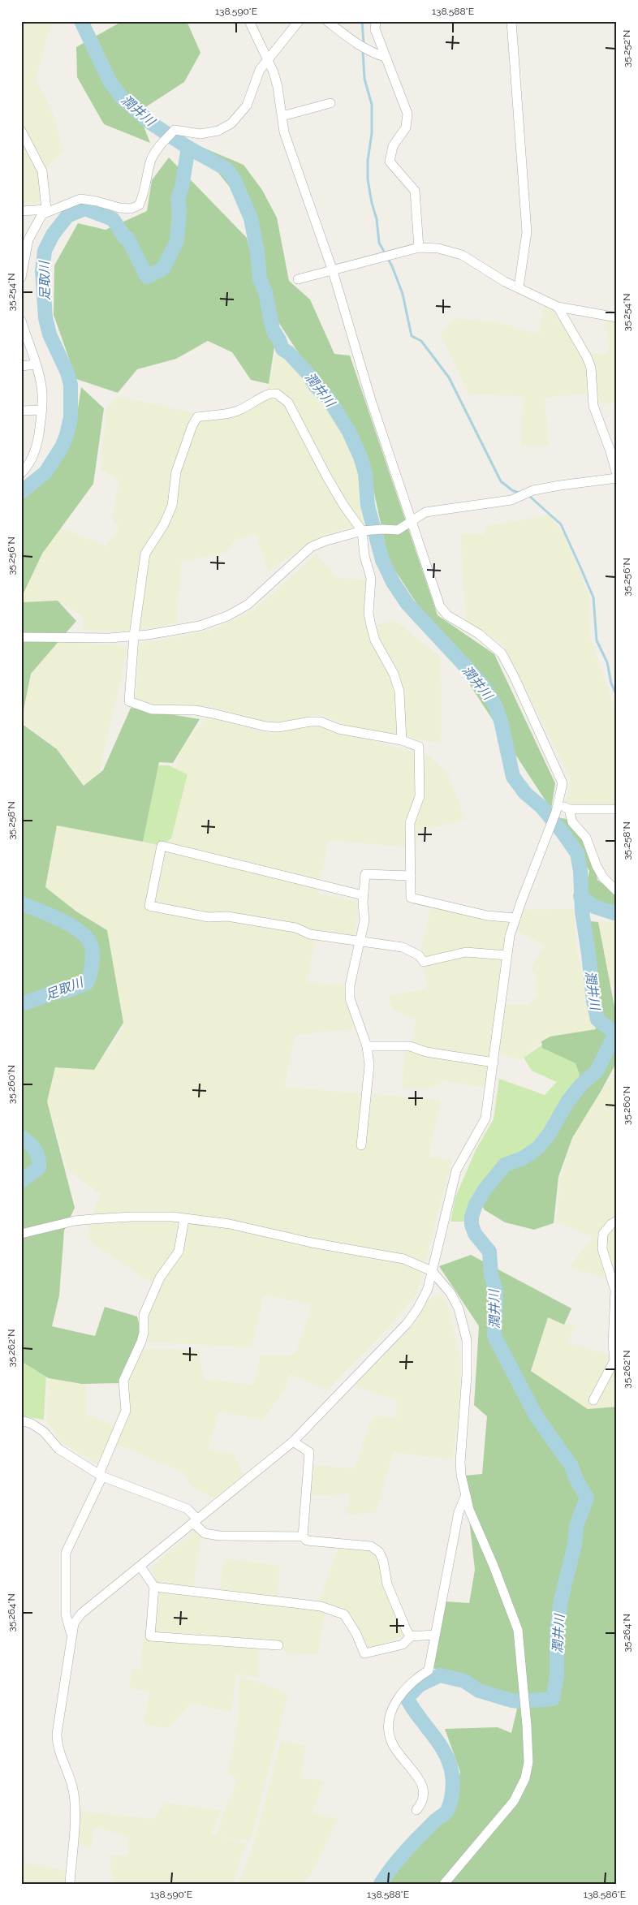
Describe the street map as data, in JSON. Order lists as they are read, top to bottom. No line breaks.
{"water":["潤井川","足取川"],"coordinates":["138.590°E","138.588°E","35.252°N","35.254°N","35.256°N","35.258°N","35.260°N","35.262°N","35.264°N","138.586°E"]}
